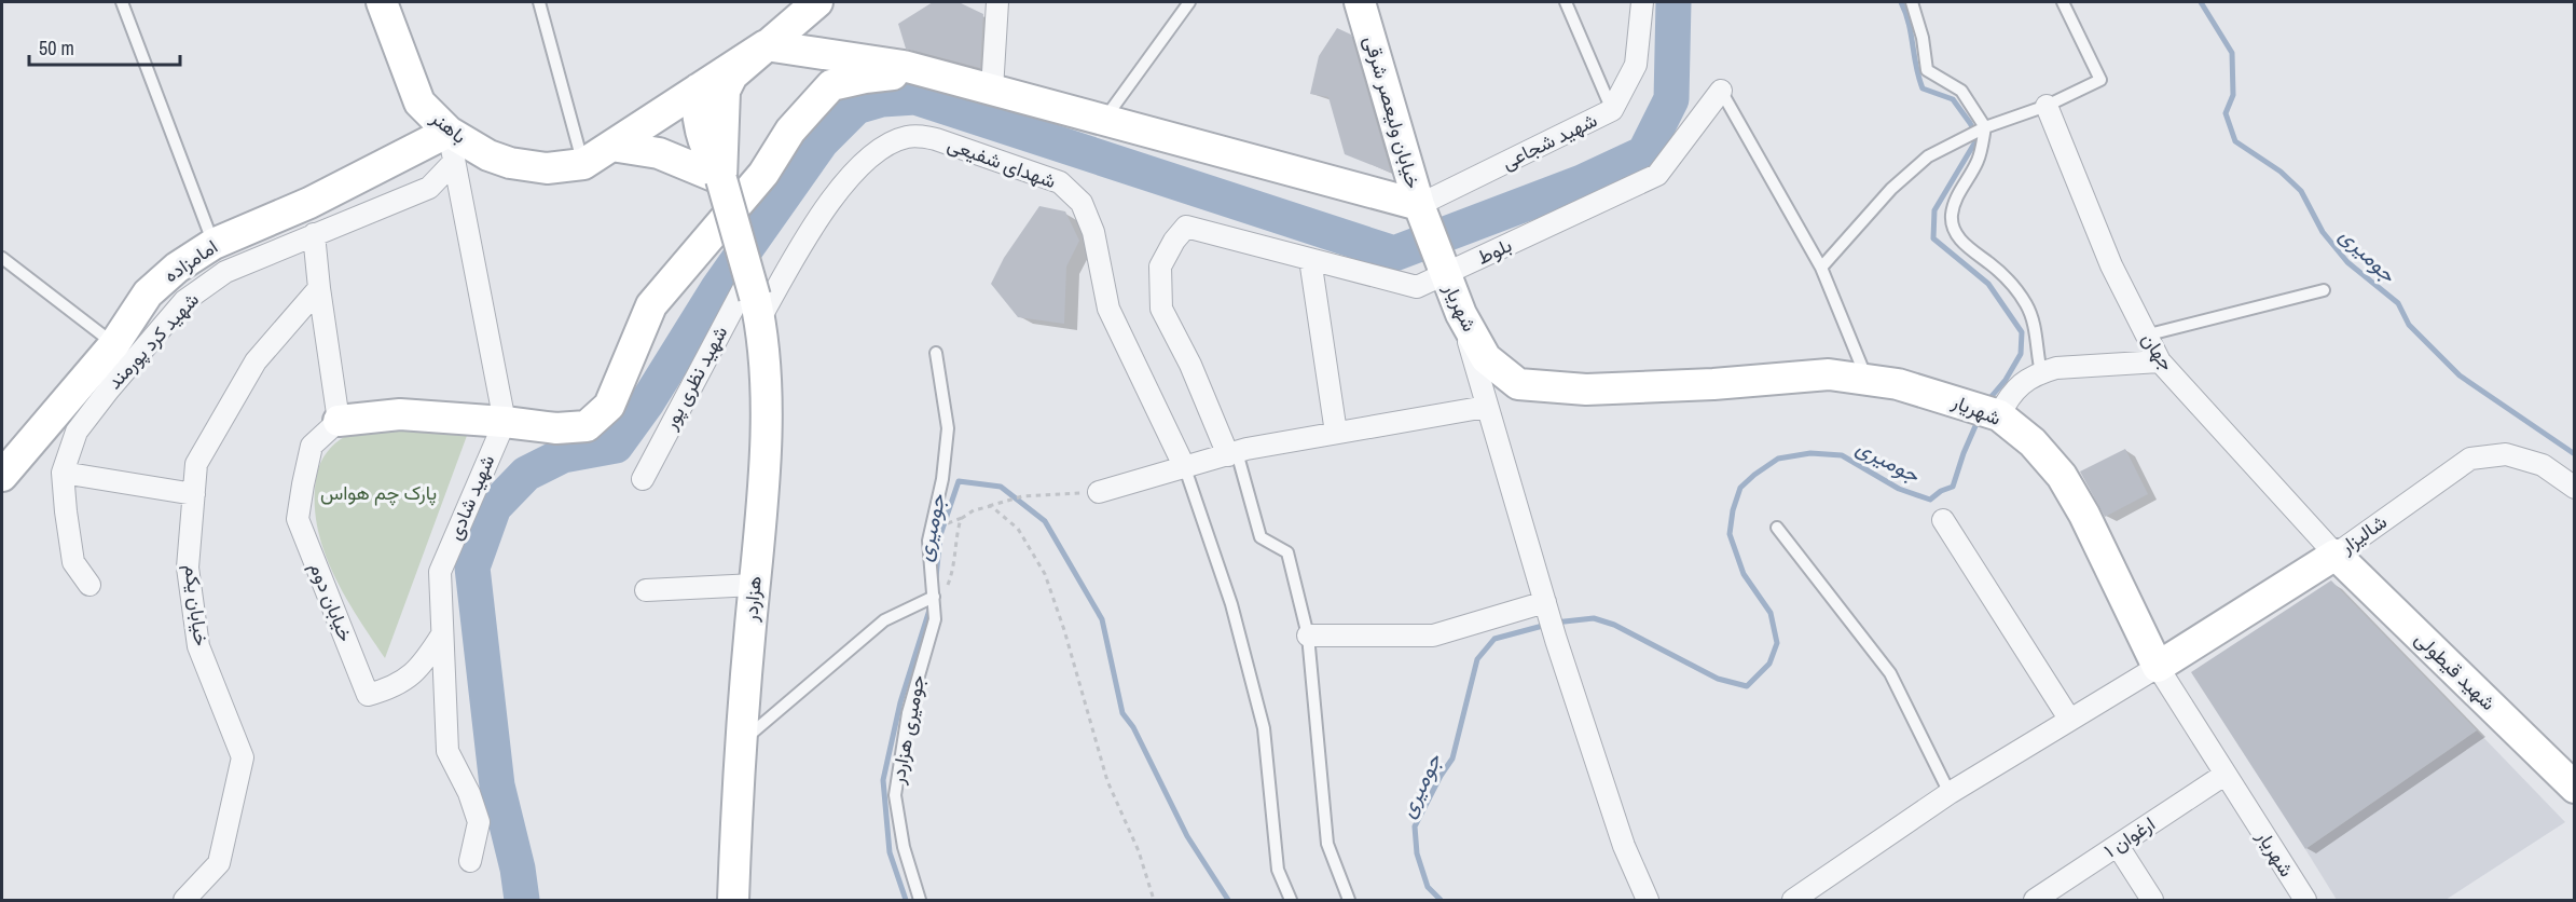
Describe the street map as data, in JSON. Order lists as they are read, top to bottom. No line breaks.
{"streets":{"main road":["خیابان ولیعصر شرقی","باهنر","امامزاده","شهریار","شالیزار","هزاردر","شهید قیطولی"],"street":["شهید شجاعی","شهدای شفیعی","بلوط","شهید کرد پورمند","جهان","شهید نظری پور","شهید شادی","خیابان دوم","خیابان یکم","ارغوان ۱"],"lane":["جومیری هزاردر"]},"crossings":[["خیابان ولیعصر شرقی","شهید شجاعی"],["خیابان ولیعصر شرقی","بلوط"],["خیابان ولیعصر شرقی","شهریار"],["باهنر","امامزاده"],["شهدای شفیعی","شهید نظری پور"],["شهدای شفیعی","هزاردر"],["بلوط","شهریار"],["شهریار","شالیزار"],["شهریار","ارغوان ۱"],["جهان","شالیزار"],["جهان","شهید قیطولی"],["شهید نظری پور","هزاردر"],["شهید شادی","خیابان دوم"],["شالیزار","شهید قیطولی"]],"water":["جومیری"],"parks":["پارک چم هواس"],"scale_bar":"50 m"}
